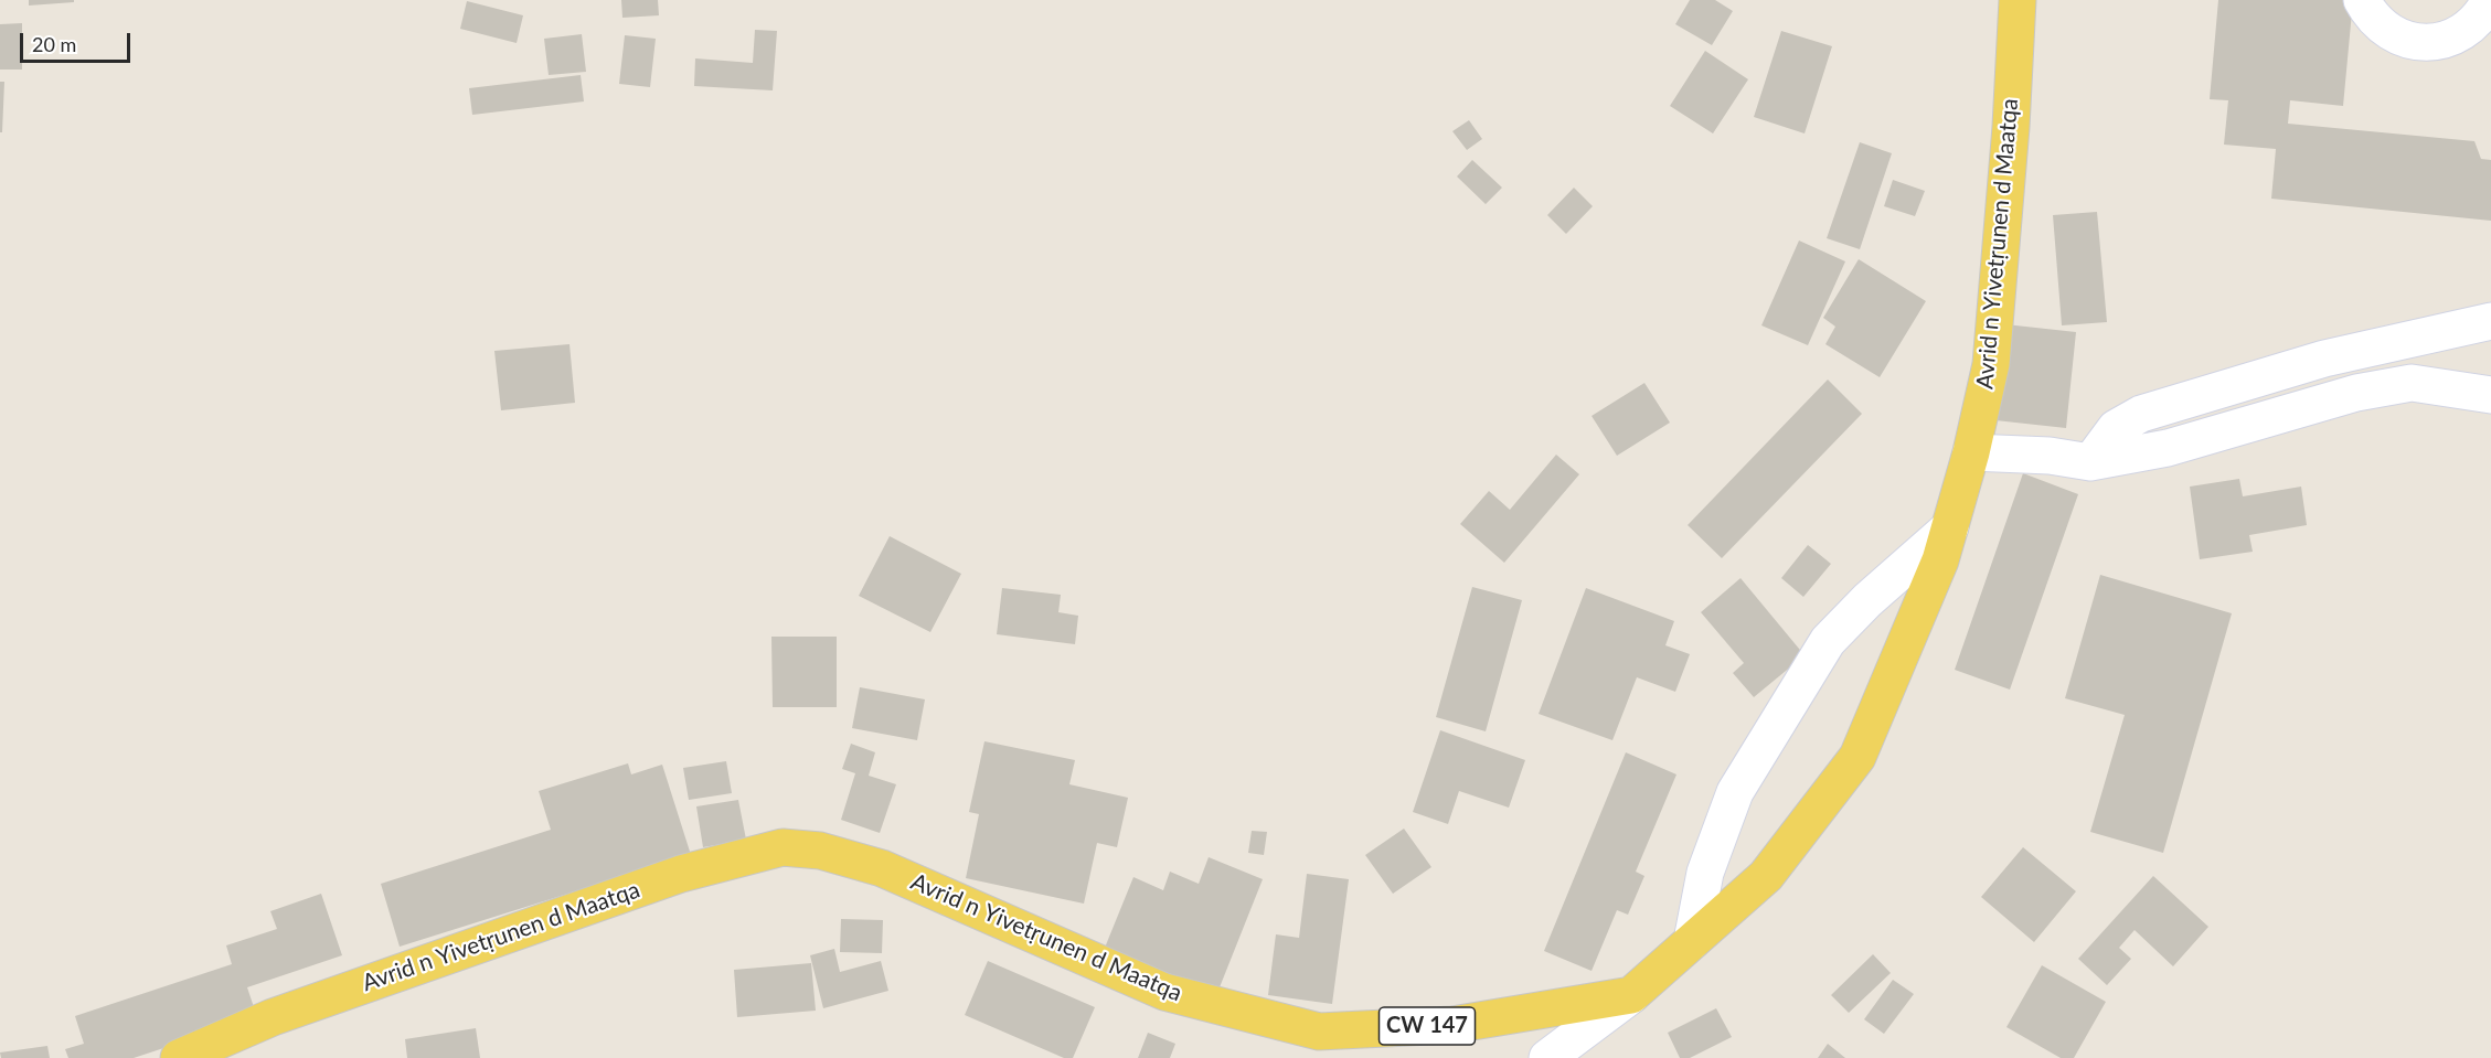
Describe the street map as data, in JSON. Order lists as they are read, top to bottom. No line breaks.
{"streets":{"main road":["Avrid n Yivetṛunen d Maatqa","CW 147"]},"scale_bar":"20 m"}
